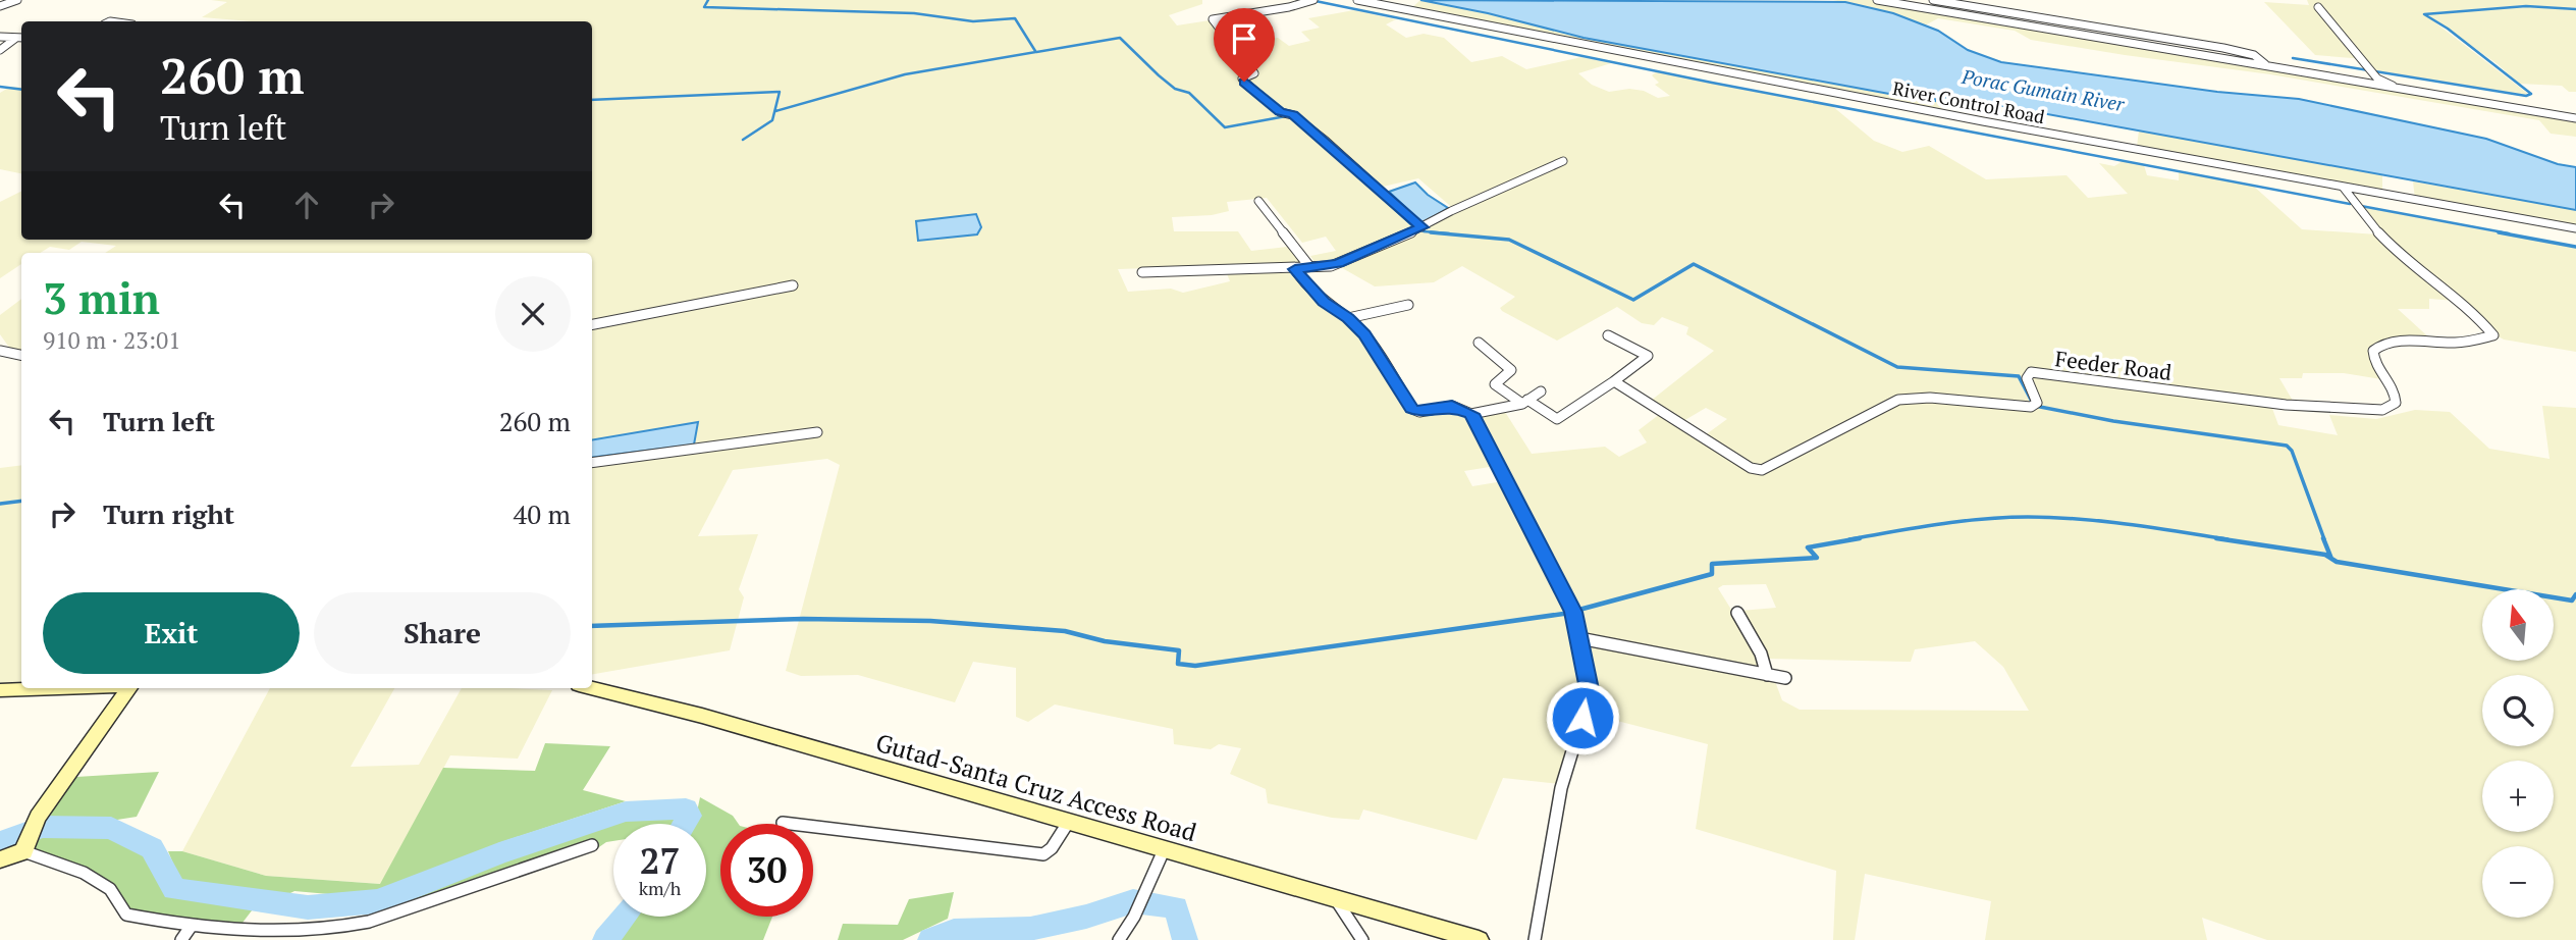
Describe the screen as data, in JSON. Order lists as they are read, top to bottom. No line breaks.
{"streets":{"main road":["Gutad-Santa Cruz Access Road"],"street":["River Control Road","Feeder Road"]},"crossings":[["River Control Road","Feeder Road"]],"water":["Porac Gumain River"],"north":"top","page":{"turn":["260 m","Turn left"],"heading":["3 min","910 m · 23:01"],"list":[{"name":"Turn left","value":"260 m"},{"name":"Turn right","value":"40 m"}],"buttons":["Exit","Share"],"map_buttons":["+","−"],"speed":"27 km/h","limit":"30"}}
